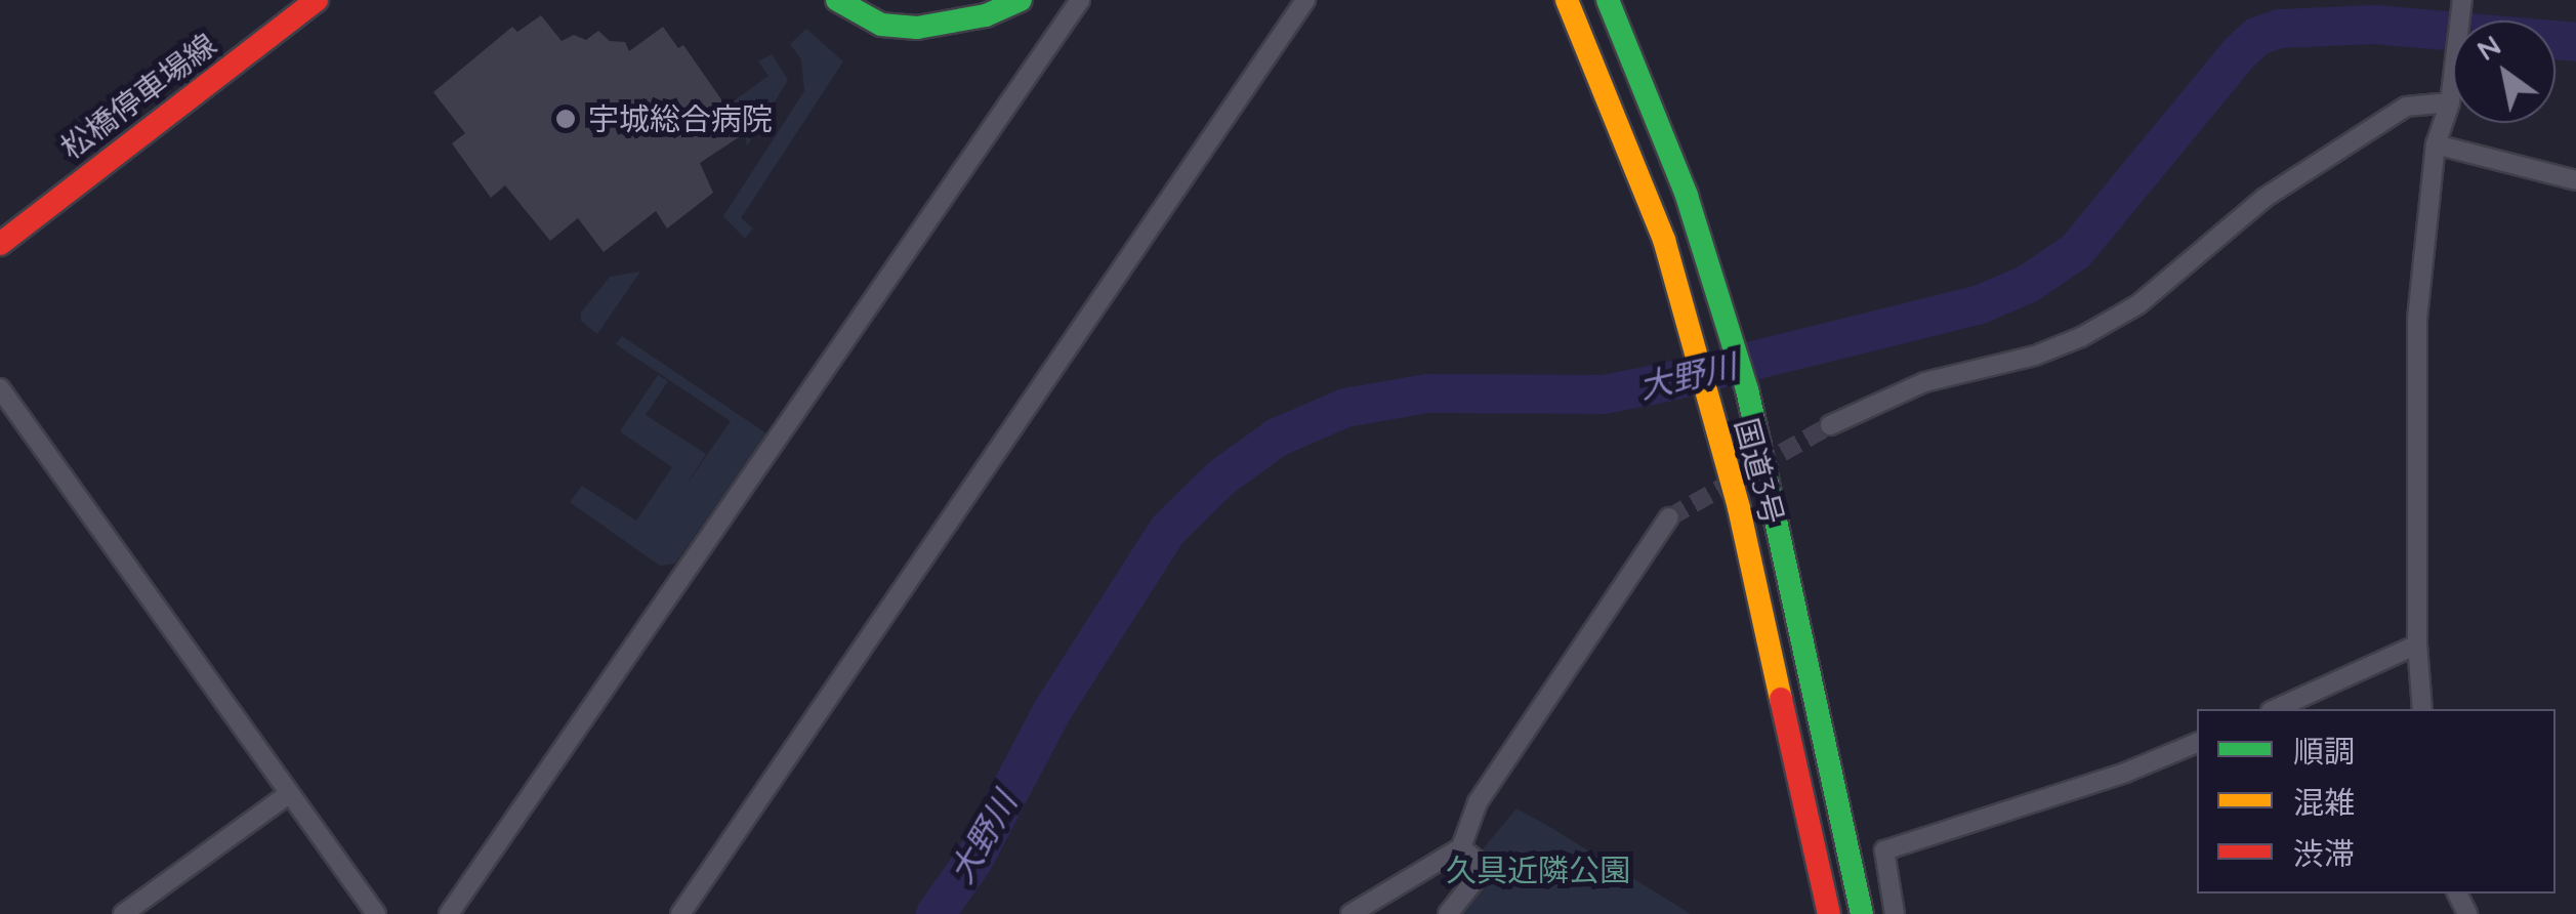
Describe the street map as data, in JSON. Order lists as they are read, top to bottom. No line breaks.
{"streets":{"main road":["松橋停車場線","国道3号"]},"water":["大野川"],"parks":["久具近隣公園"],"places":["宇城総合病院"],"legend":["順調","混雑","渋滞"],"north":"top left"}
